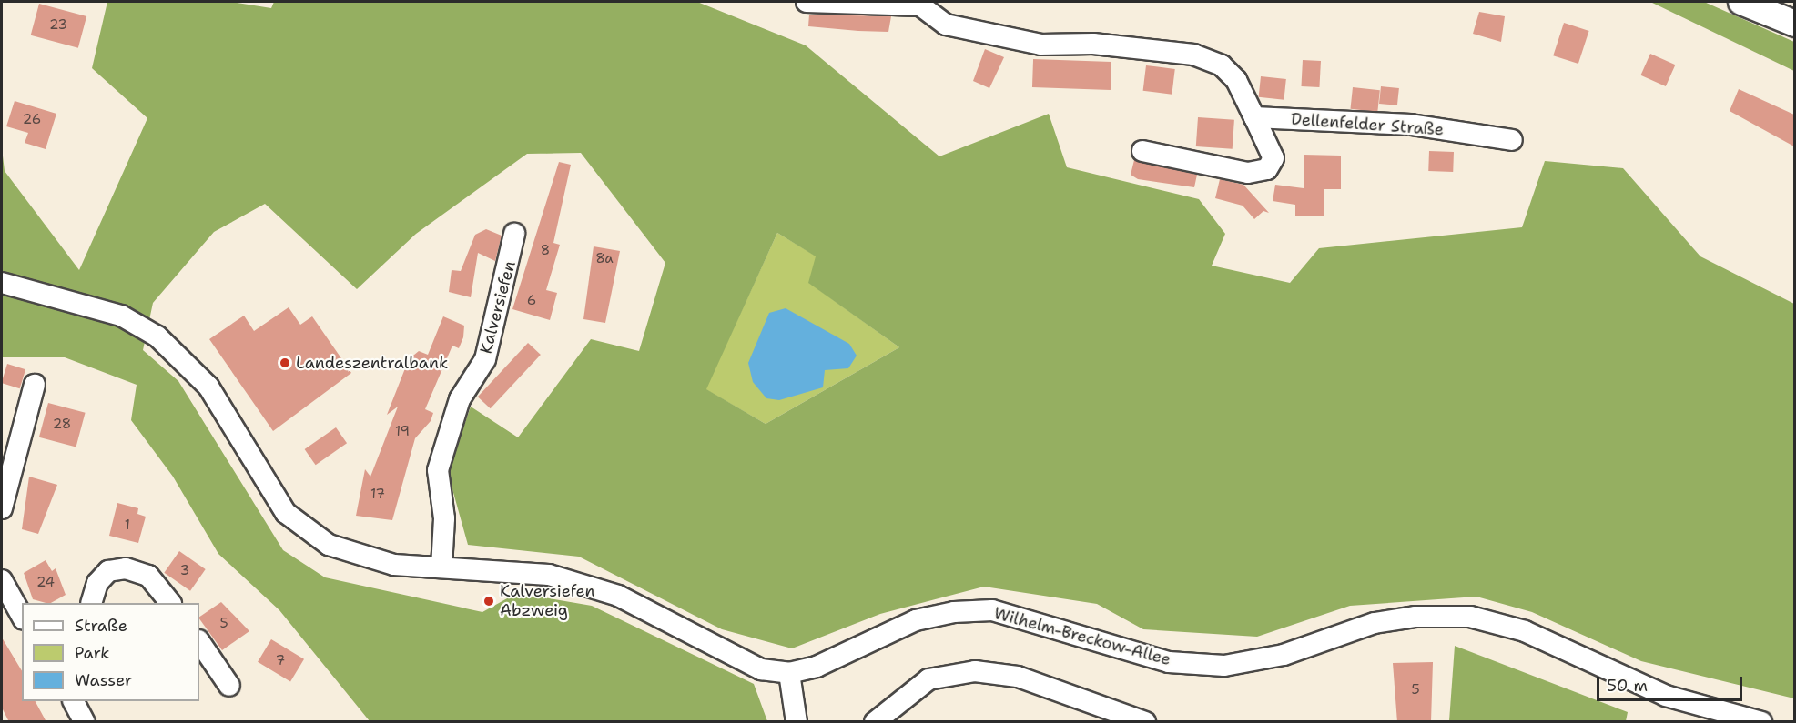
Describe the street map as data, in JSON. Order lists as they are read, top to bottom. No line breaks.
{"streets":{"street":["Dellenfelder Straße","Kalversiefen","Wilhelm-Breckow-Allee"]},"crossings":[["Kalversiefen","Wilhelm-Breckow-Allee"]],"places":["Landeszentralbank","Kalversiefen Abzweig"],"house_numbers":["23","26","8","8a","6","28","19","17","1","3","24","5","7","5"],"legend":["Straße","Park","Wasser"],"scale_bar":"50 m"}
